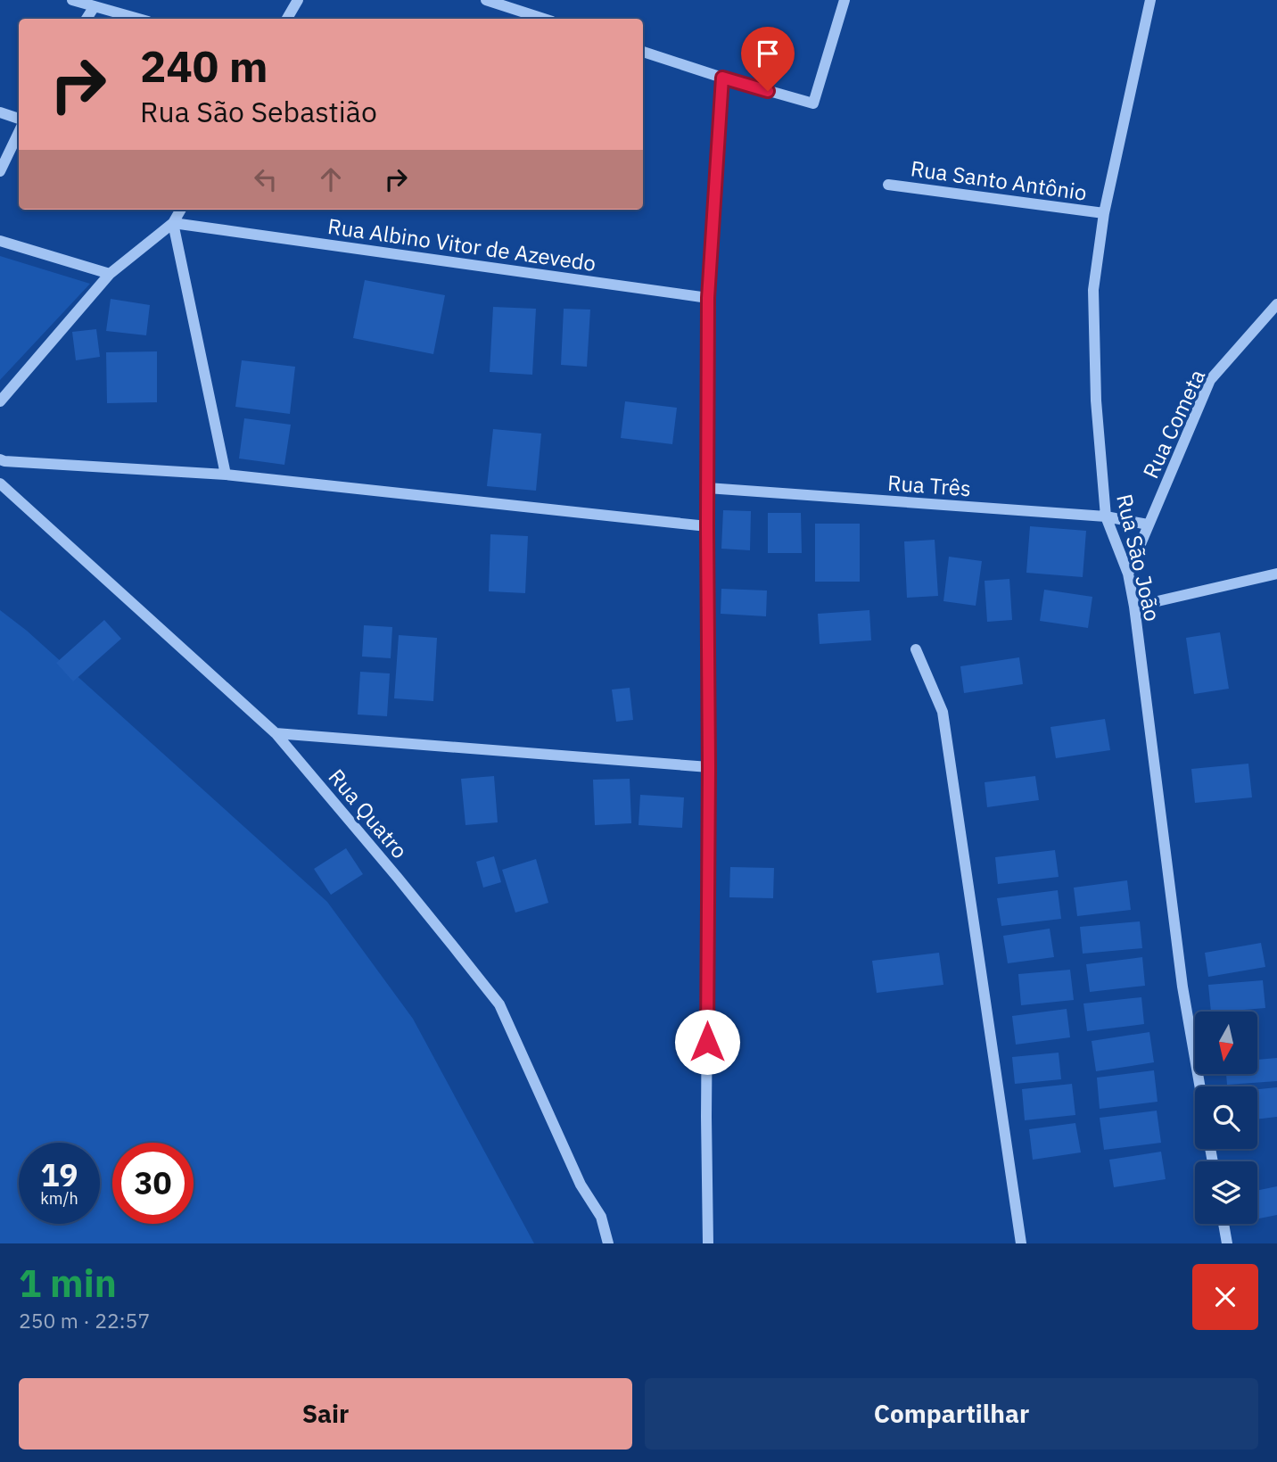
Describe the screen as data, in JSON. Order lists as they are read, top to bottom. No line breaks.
{"streets":{"street":["Rua Santo Antônio","Rua Albino Vitor de Azevedo","Rua Cometa","Rua Três","Rua São João","Rua Quatro"]},"crossings":[["Rua Santo Antônio","Rua São João"],["Rua Cometa","Rua Três"],["Rua Cometa","Rua São João"],["Rua Três","Rua São João"]],"north":"bottom","page":{"turn":["240 m","Rua São Sebastião"],"speed":"19 km/h","limit":"30","heading":["1 min","250 m · 22:57"],"buttons":["Sair","Compartilhar"]}}
